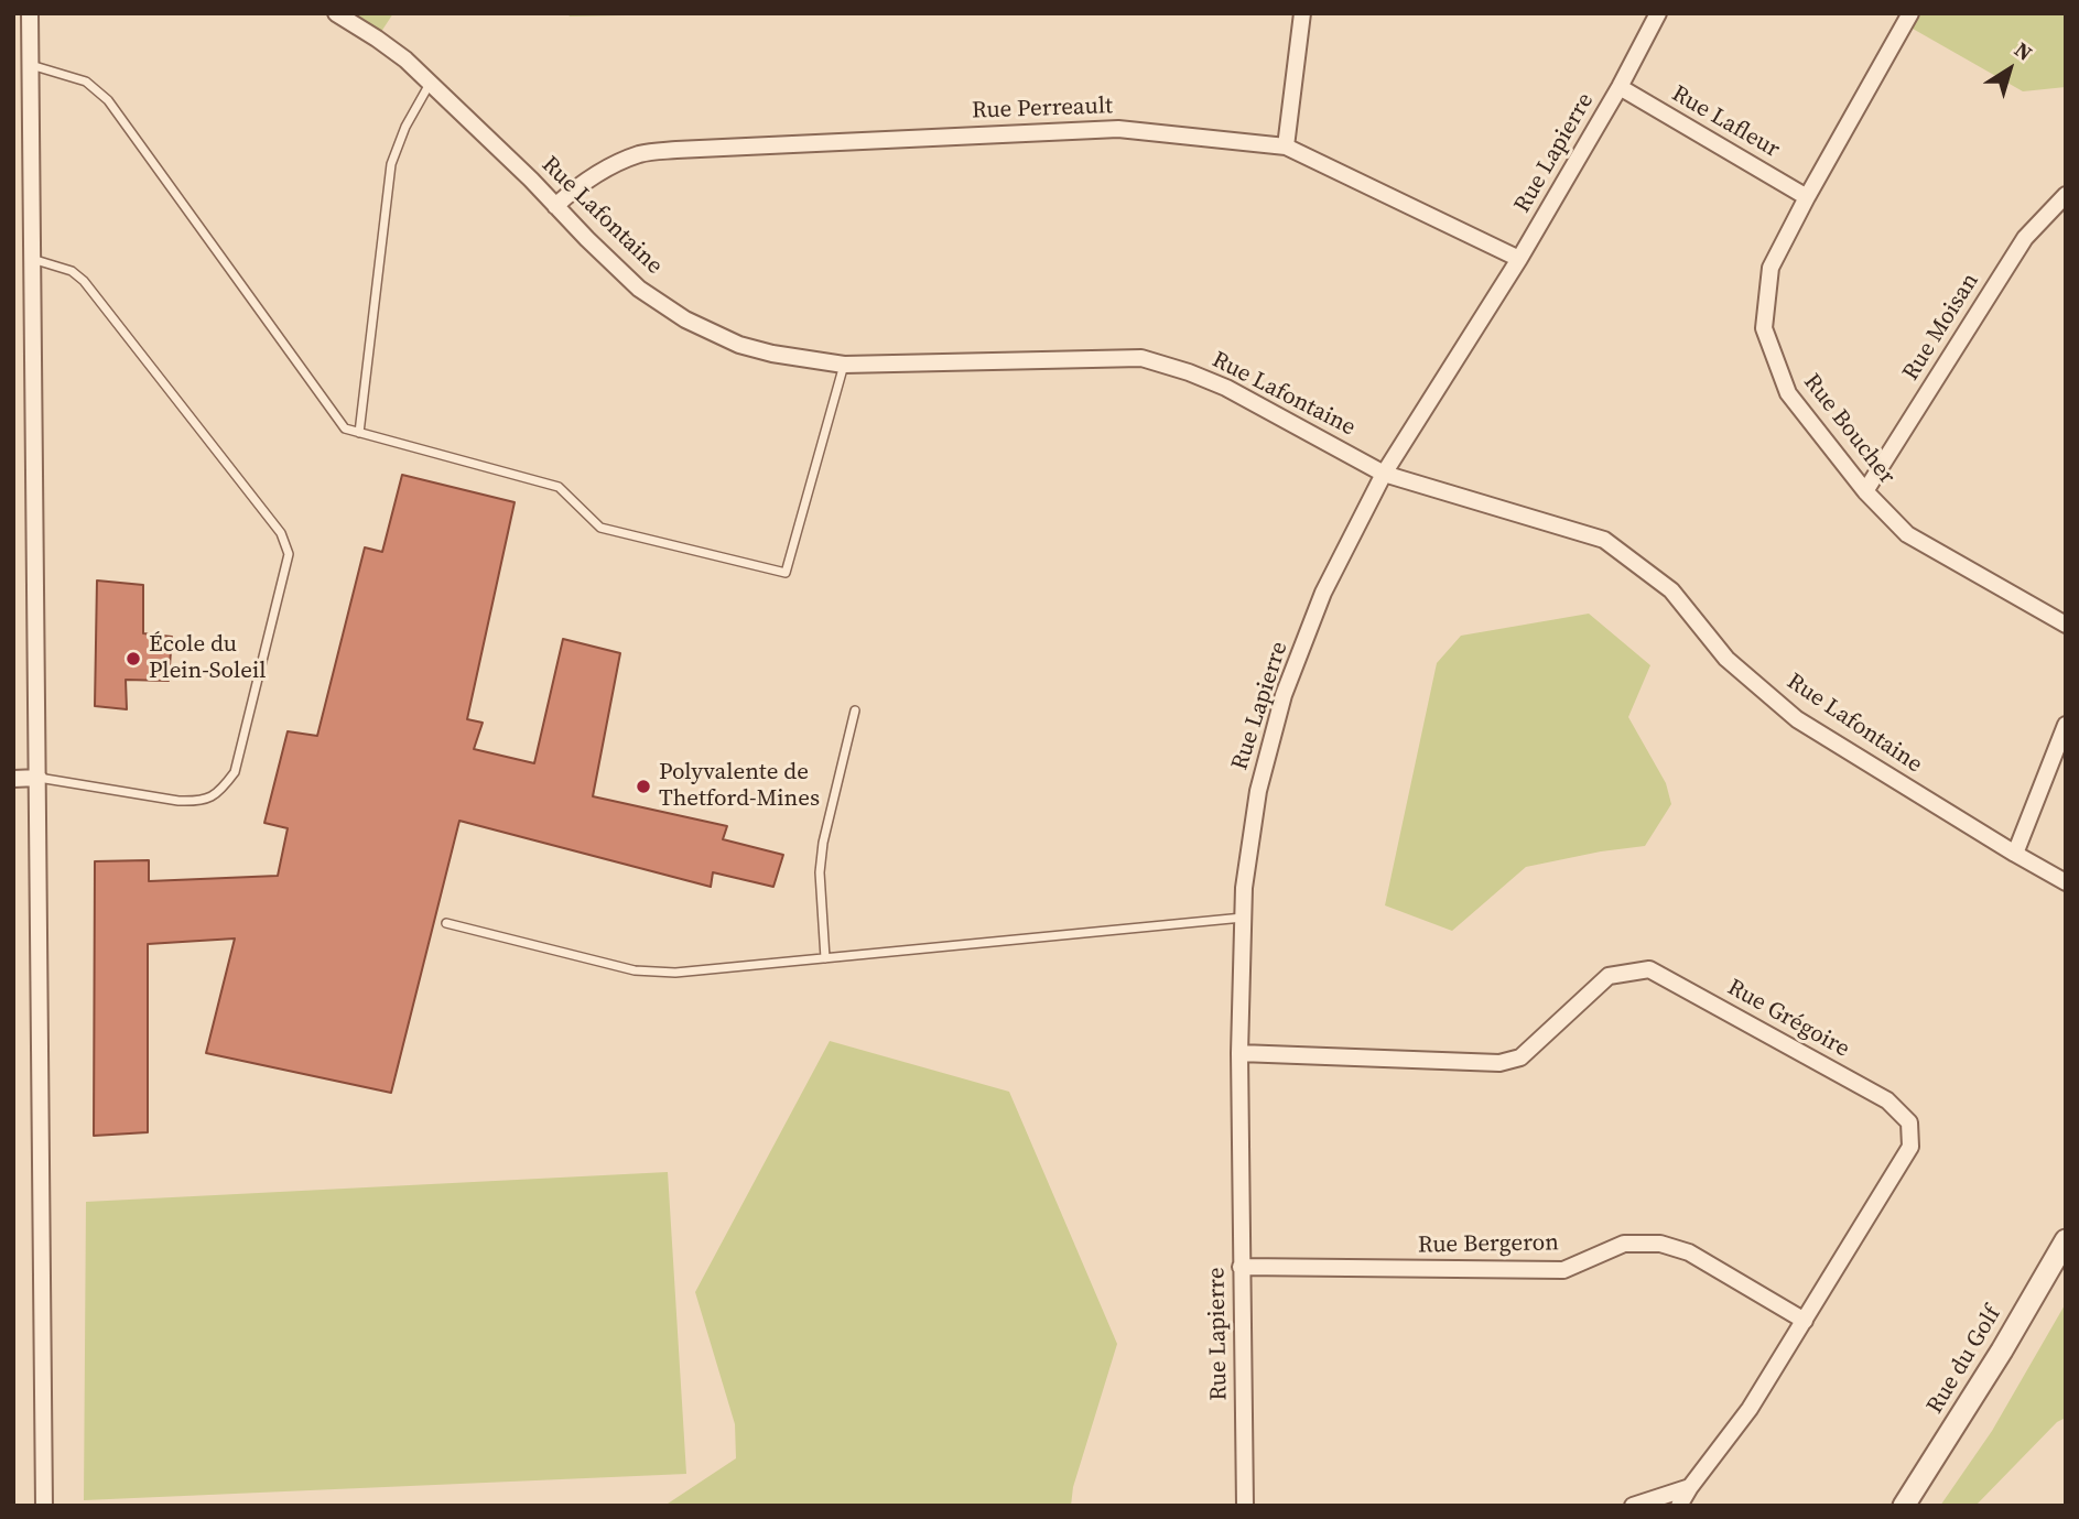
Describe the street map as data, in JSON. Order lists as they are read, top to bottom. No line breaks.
{"streets":{"street":["Rue Perreault","Rue Lafleur","Rue Lapierre","Rue Lafontaine","Rue Moisan","Rue Boucher","Rue Grégoire","Rue Bergeron","Rue du Golf"]},"crossings":[["Rue Perreault","Rue Lapierre"],["Rue Perreault","Rue Lafontaine"],["Rue Lafleur","Rue Lapierre"],["Rue Lafleur","Rue Boucher"],["Rue Lapierre","Rue Lafontaine"],["Rue Lapierre","Rue Grégoire"],["Rue Lapierre","Rue Bergeron"],["Rue Moisan","Rue Boucher"],["Rue Grégoire","Rue Bergeron"]],"places":["École du Plein-Soleil","Polyvalente de Thetford-Mines"],"north":"top right"}
